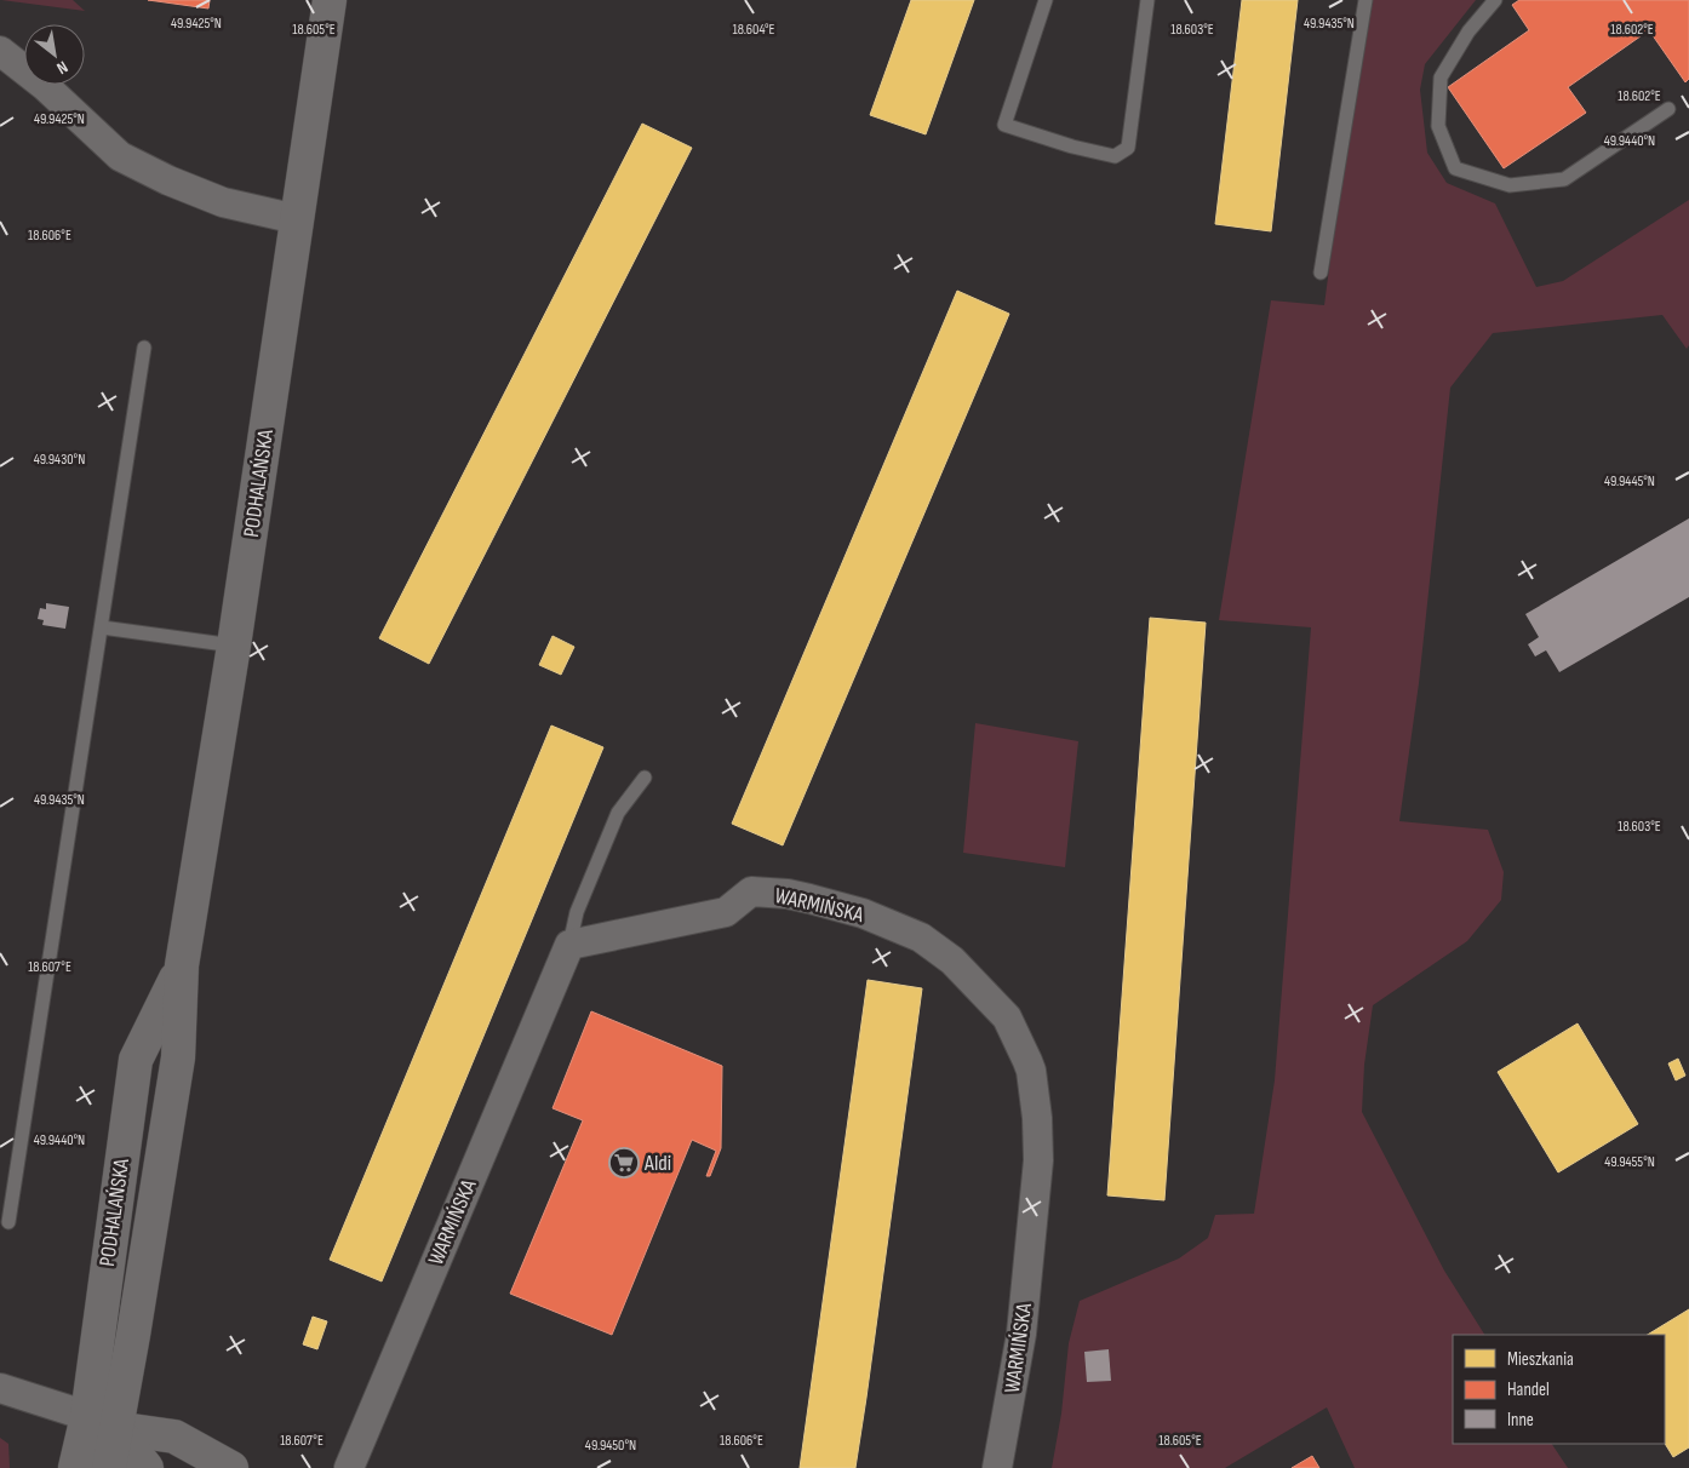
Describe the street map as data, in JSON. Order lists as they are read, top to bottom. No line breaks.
{"streets":{"street":["PODHALAŃSKA","WARMIŃSKA"]},"places":{"supermarket":["Aldi"]},"legend":["Mieszkania","Handel","Inne"],"north":"bottom right","coordinates":["49.9425°N","49.9435°N","18.605°E","18.604°E","18.602°E","18.603°E","49.9440°N","18.606°E","49.9430°N","49.9445°N","18.607°E","49.9455°N","49.9450°N"]}
